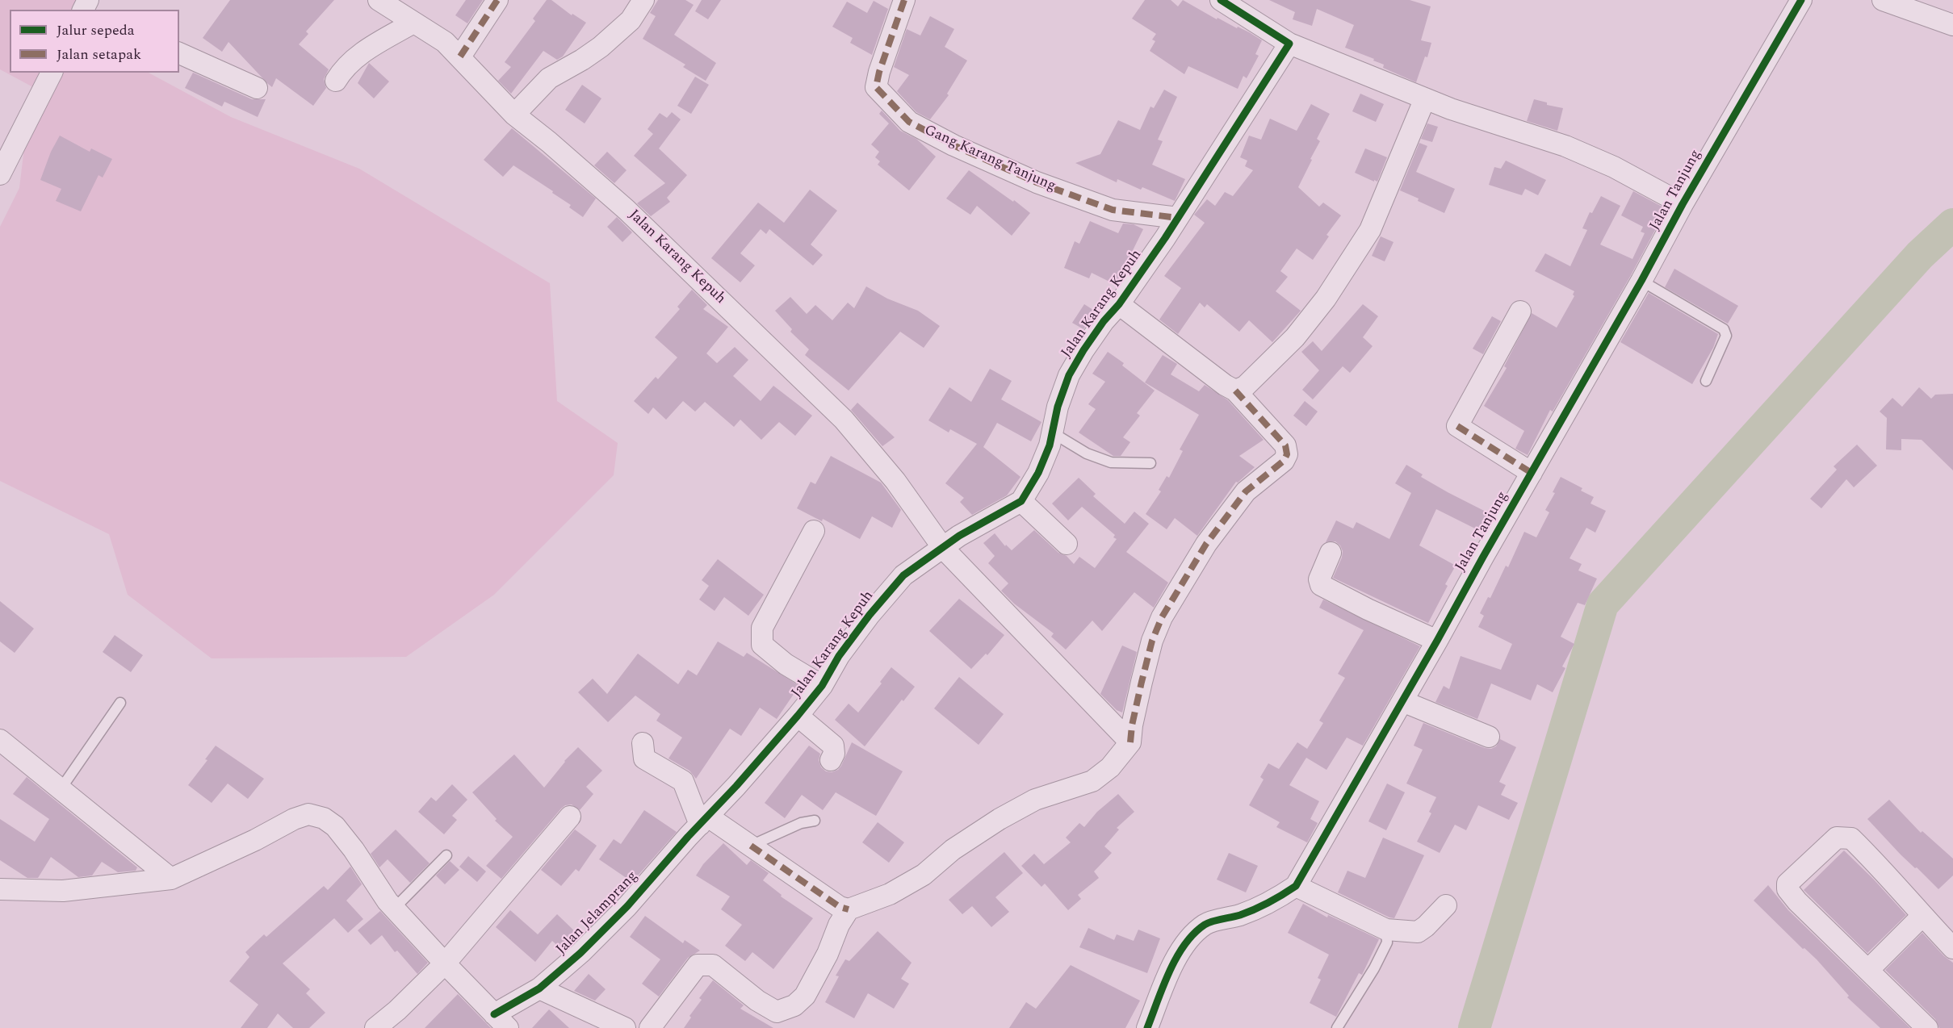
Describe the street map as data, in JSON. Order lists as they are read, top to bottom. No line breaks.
{"streets":{"street":["Gang Karang Tanjung","Jalan Tanjung","Jalan Karang Kepuh","Jalan Jelamprang"]},"crossings":[["Gang Karang Tanjung","Jalan Karang Kepuh"],["Jalan Karang Kepuh","Jalan Jelamprang"]],"legend":["Jalur sepeda","Jalan setapak"]}
